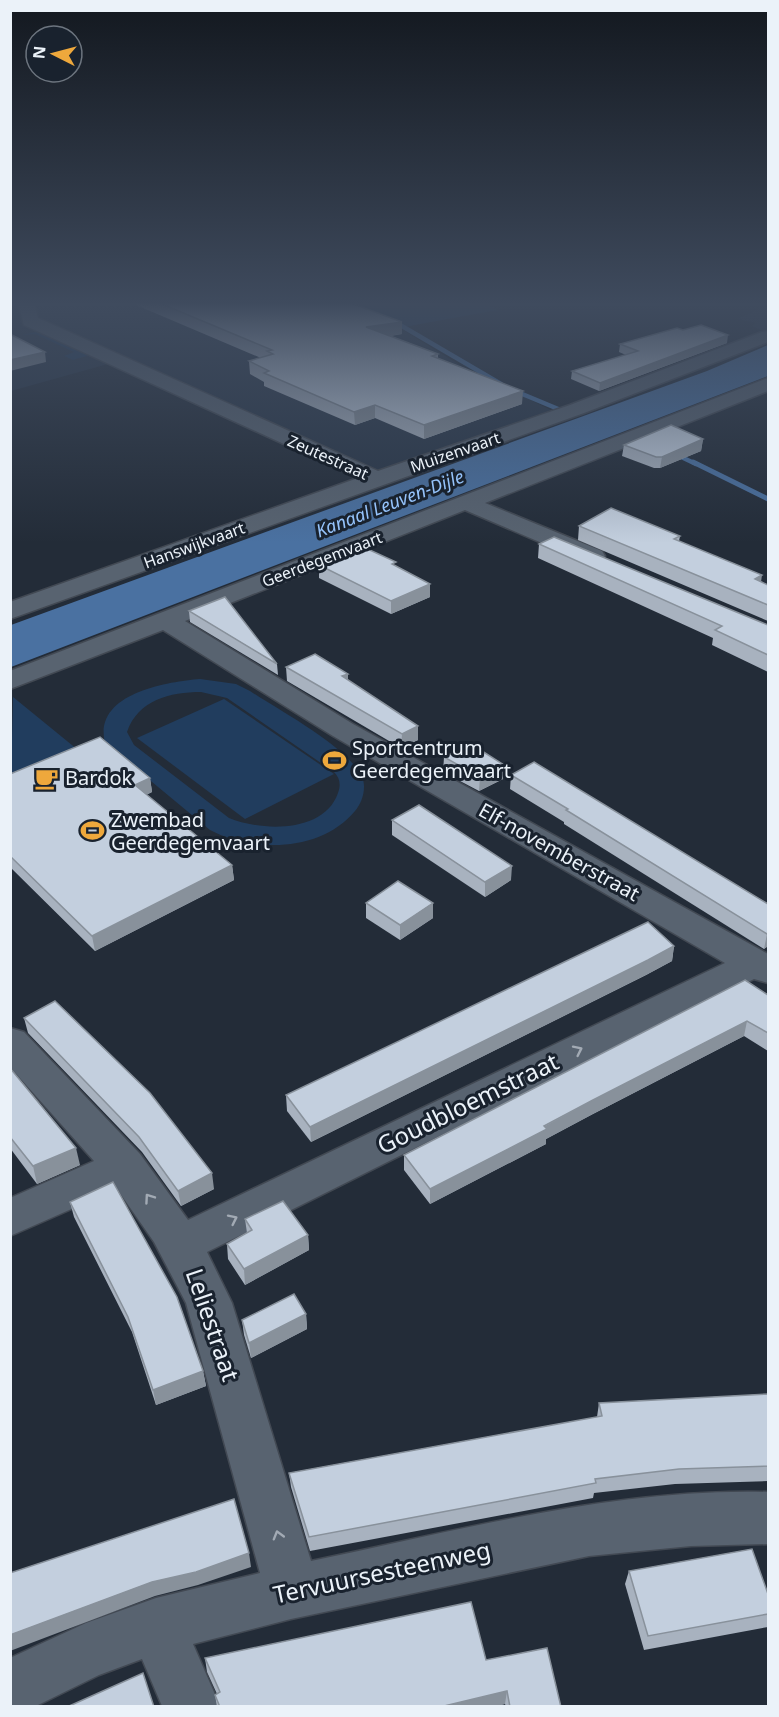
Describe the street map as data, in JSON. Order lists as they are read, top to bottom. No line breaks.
{"streets":{"street":["Muizenvaart","Zeutestraat","Hanswijkvaart","Geerdegemvaart","Elf-novemberstraat","Goudbloemstraat","Leliestraat","Tervuursesteenweg"]},"crossings":[["Muizenvaart","Zeutestraat"],["Muizenvaart","Hanswijkvaart"],["Zeutestraat","Hanswijkvaart"],["Geerdegemvaart","Elf-novemberstraat"],["Elf-novemberstraat","Goudbloemstraat"],["Goudbloemstraat","Leliestraat"],["Leliestraat","Tervuursesteenweg"]],"one_way":["Goudbloemstraat","Leliestraat"],"water":["Kanaal Leuven-Dijle"],"places":{"sports":["Sportcentrum Geerdegemvaart","Zwembad Geerdegemvaart"],"cafe":["Bardok"]},"north":"left"}
